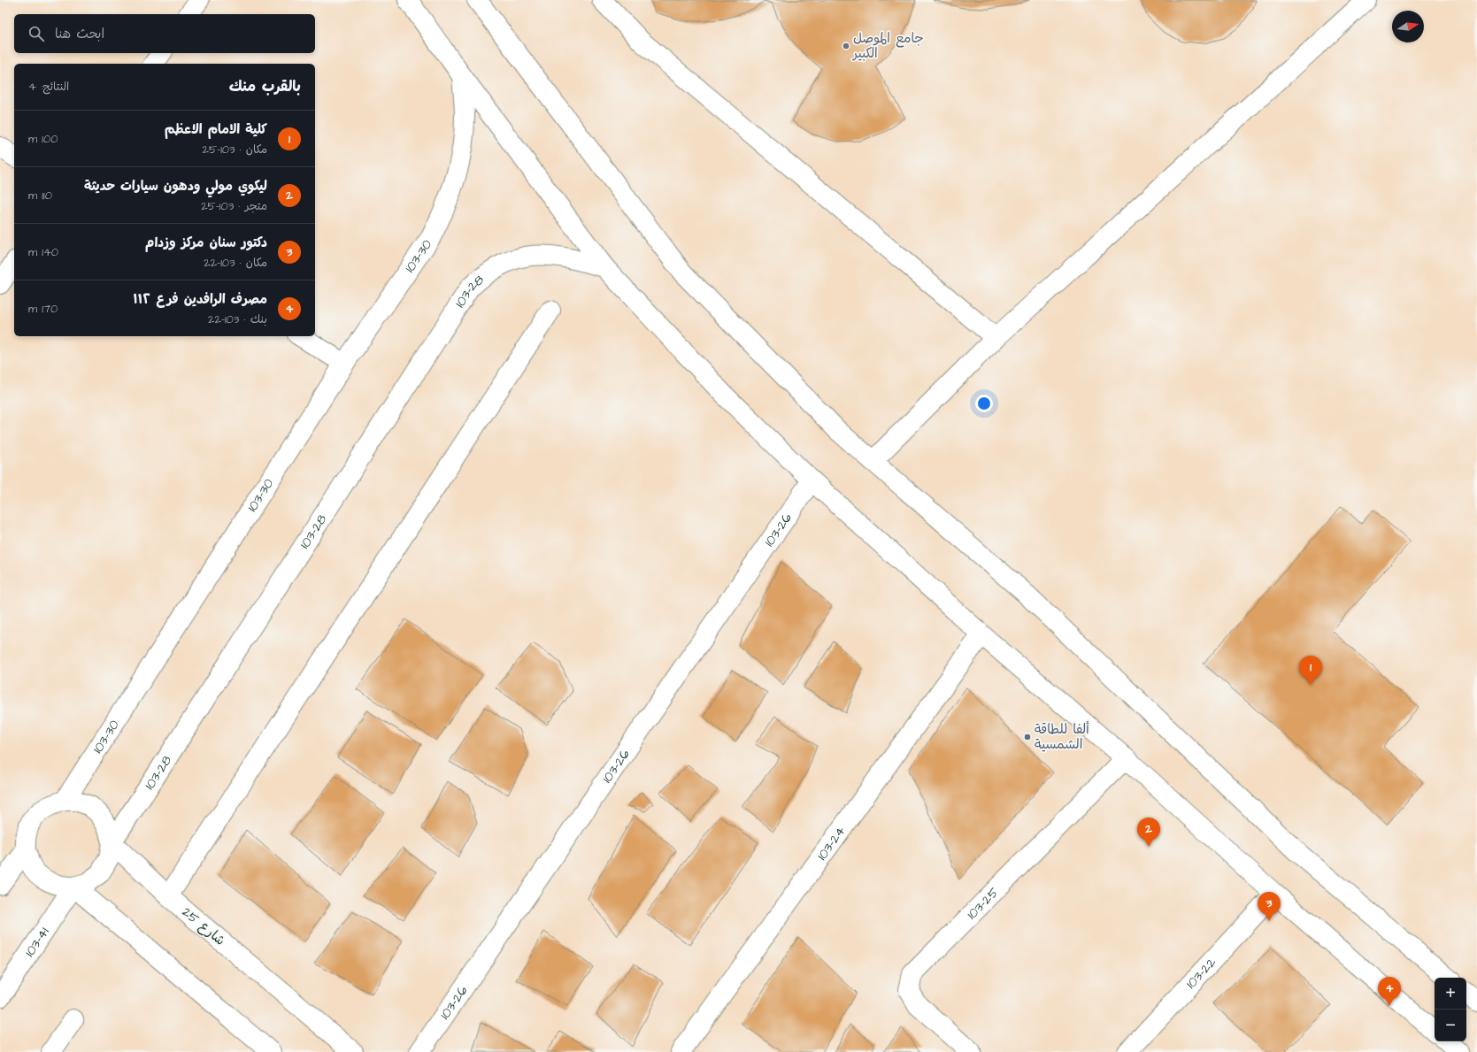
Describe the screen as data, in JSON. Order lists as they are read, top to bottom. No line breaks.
{"streets":{"street":["103-30","103-28","103-26","103-24","103-25","شارع 25","103-41","103-22"]},"crossings":[["103-30","103-28"],["103-30","شارع 25"],["103-30","103-41"],["103-28","شارع 25"],["103-28","103-41"],["شارع 25","103-41"]],"places":["جامع الموصل الكبير","ألفا للطاقة الشمسية"],"north":"right","page":{"search":"ابحث هنا","heading":["بالقرب منك","النتائج: 4"],"list":[{"mark":"1","name":"كلية الامام الاعظم","note":"مكان · 103-25","value":"100 m"},{"mark":"2","name":"ليكوي مولي ودهون سيارات حديثة","note":"متجر · 103-25","value":"110 m"},{"mark":"3","name":"دكتور سنان مركز وزدام","note":"مكان · 103-22","value":"140 m"},{"mark":"4","name":"مصرف الرافدين فرع ١١٢","note":"بنك · 103-22","value":"170 m"}],"pins":["1","2","3","4"],"map_buttons":["+","−"]}}
